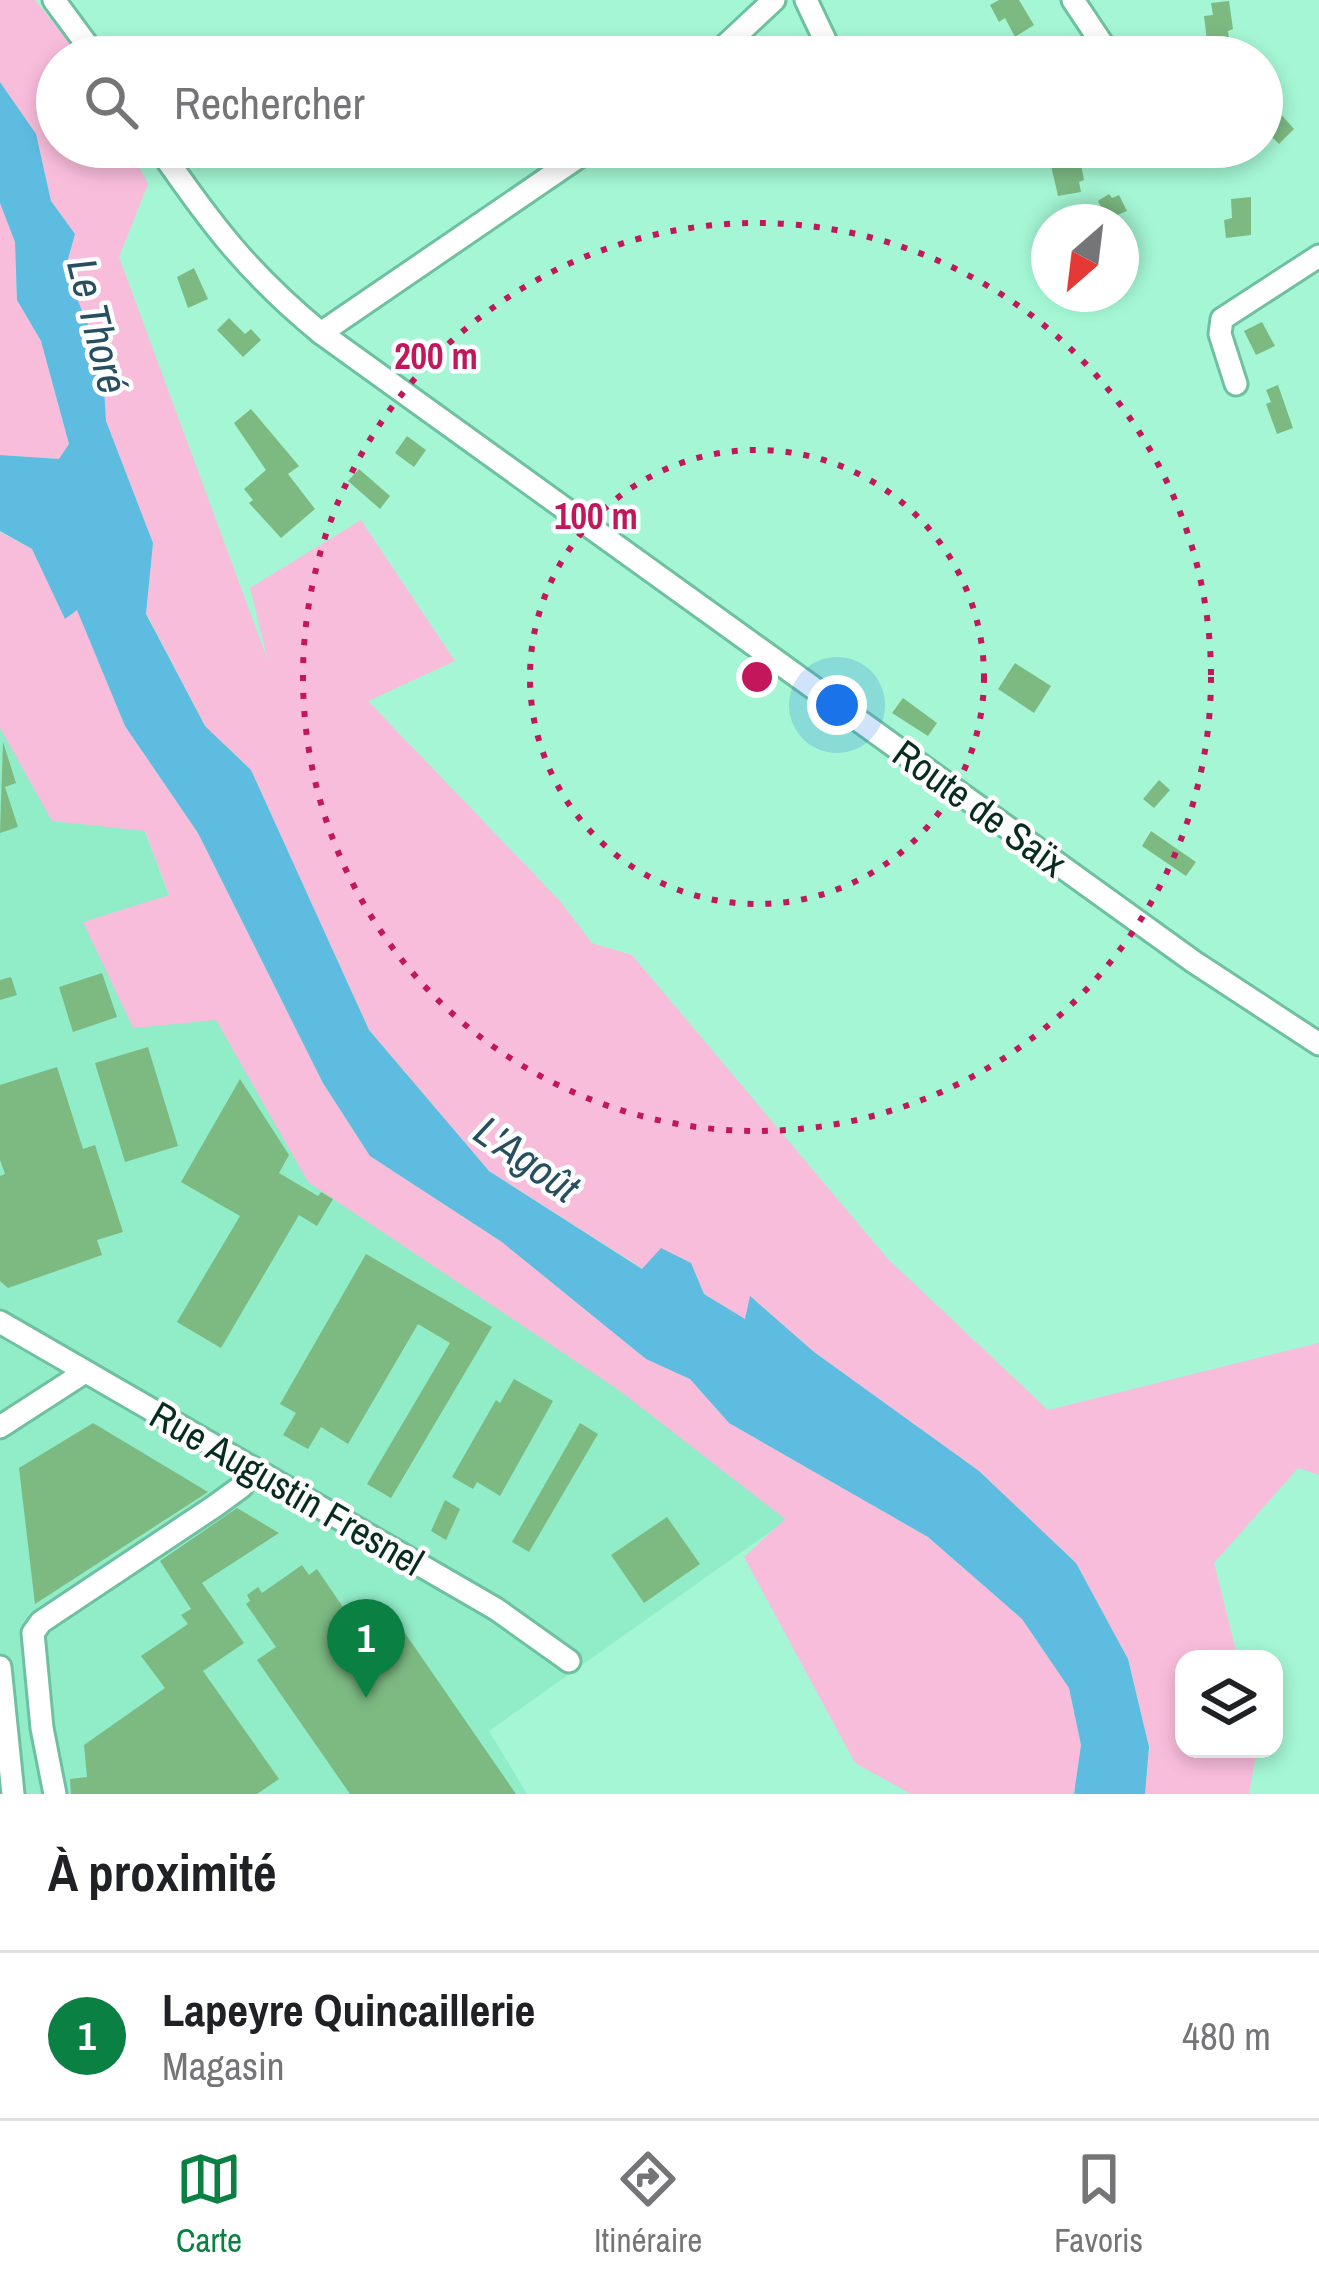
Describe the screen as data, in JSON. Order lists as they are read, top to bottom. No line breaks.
{"streets":{"street":["Route de Saïx","Rue Augustin Fresnel"]},"water":["Le Thoré","L'Agoût"],"north":"bottom left","page":{"search":"Rechercher","pins":"1","heading":"À proximité","list":[{"mark":"1","name":"Lapeyre Quincaillerie","note":"Magasin","value":"480 m"}],"nav":["Carte","Itinéraire","Favoris"]},"rings":["200 m","100 m"]}
